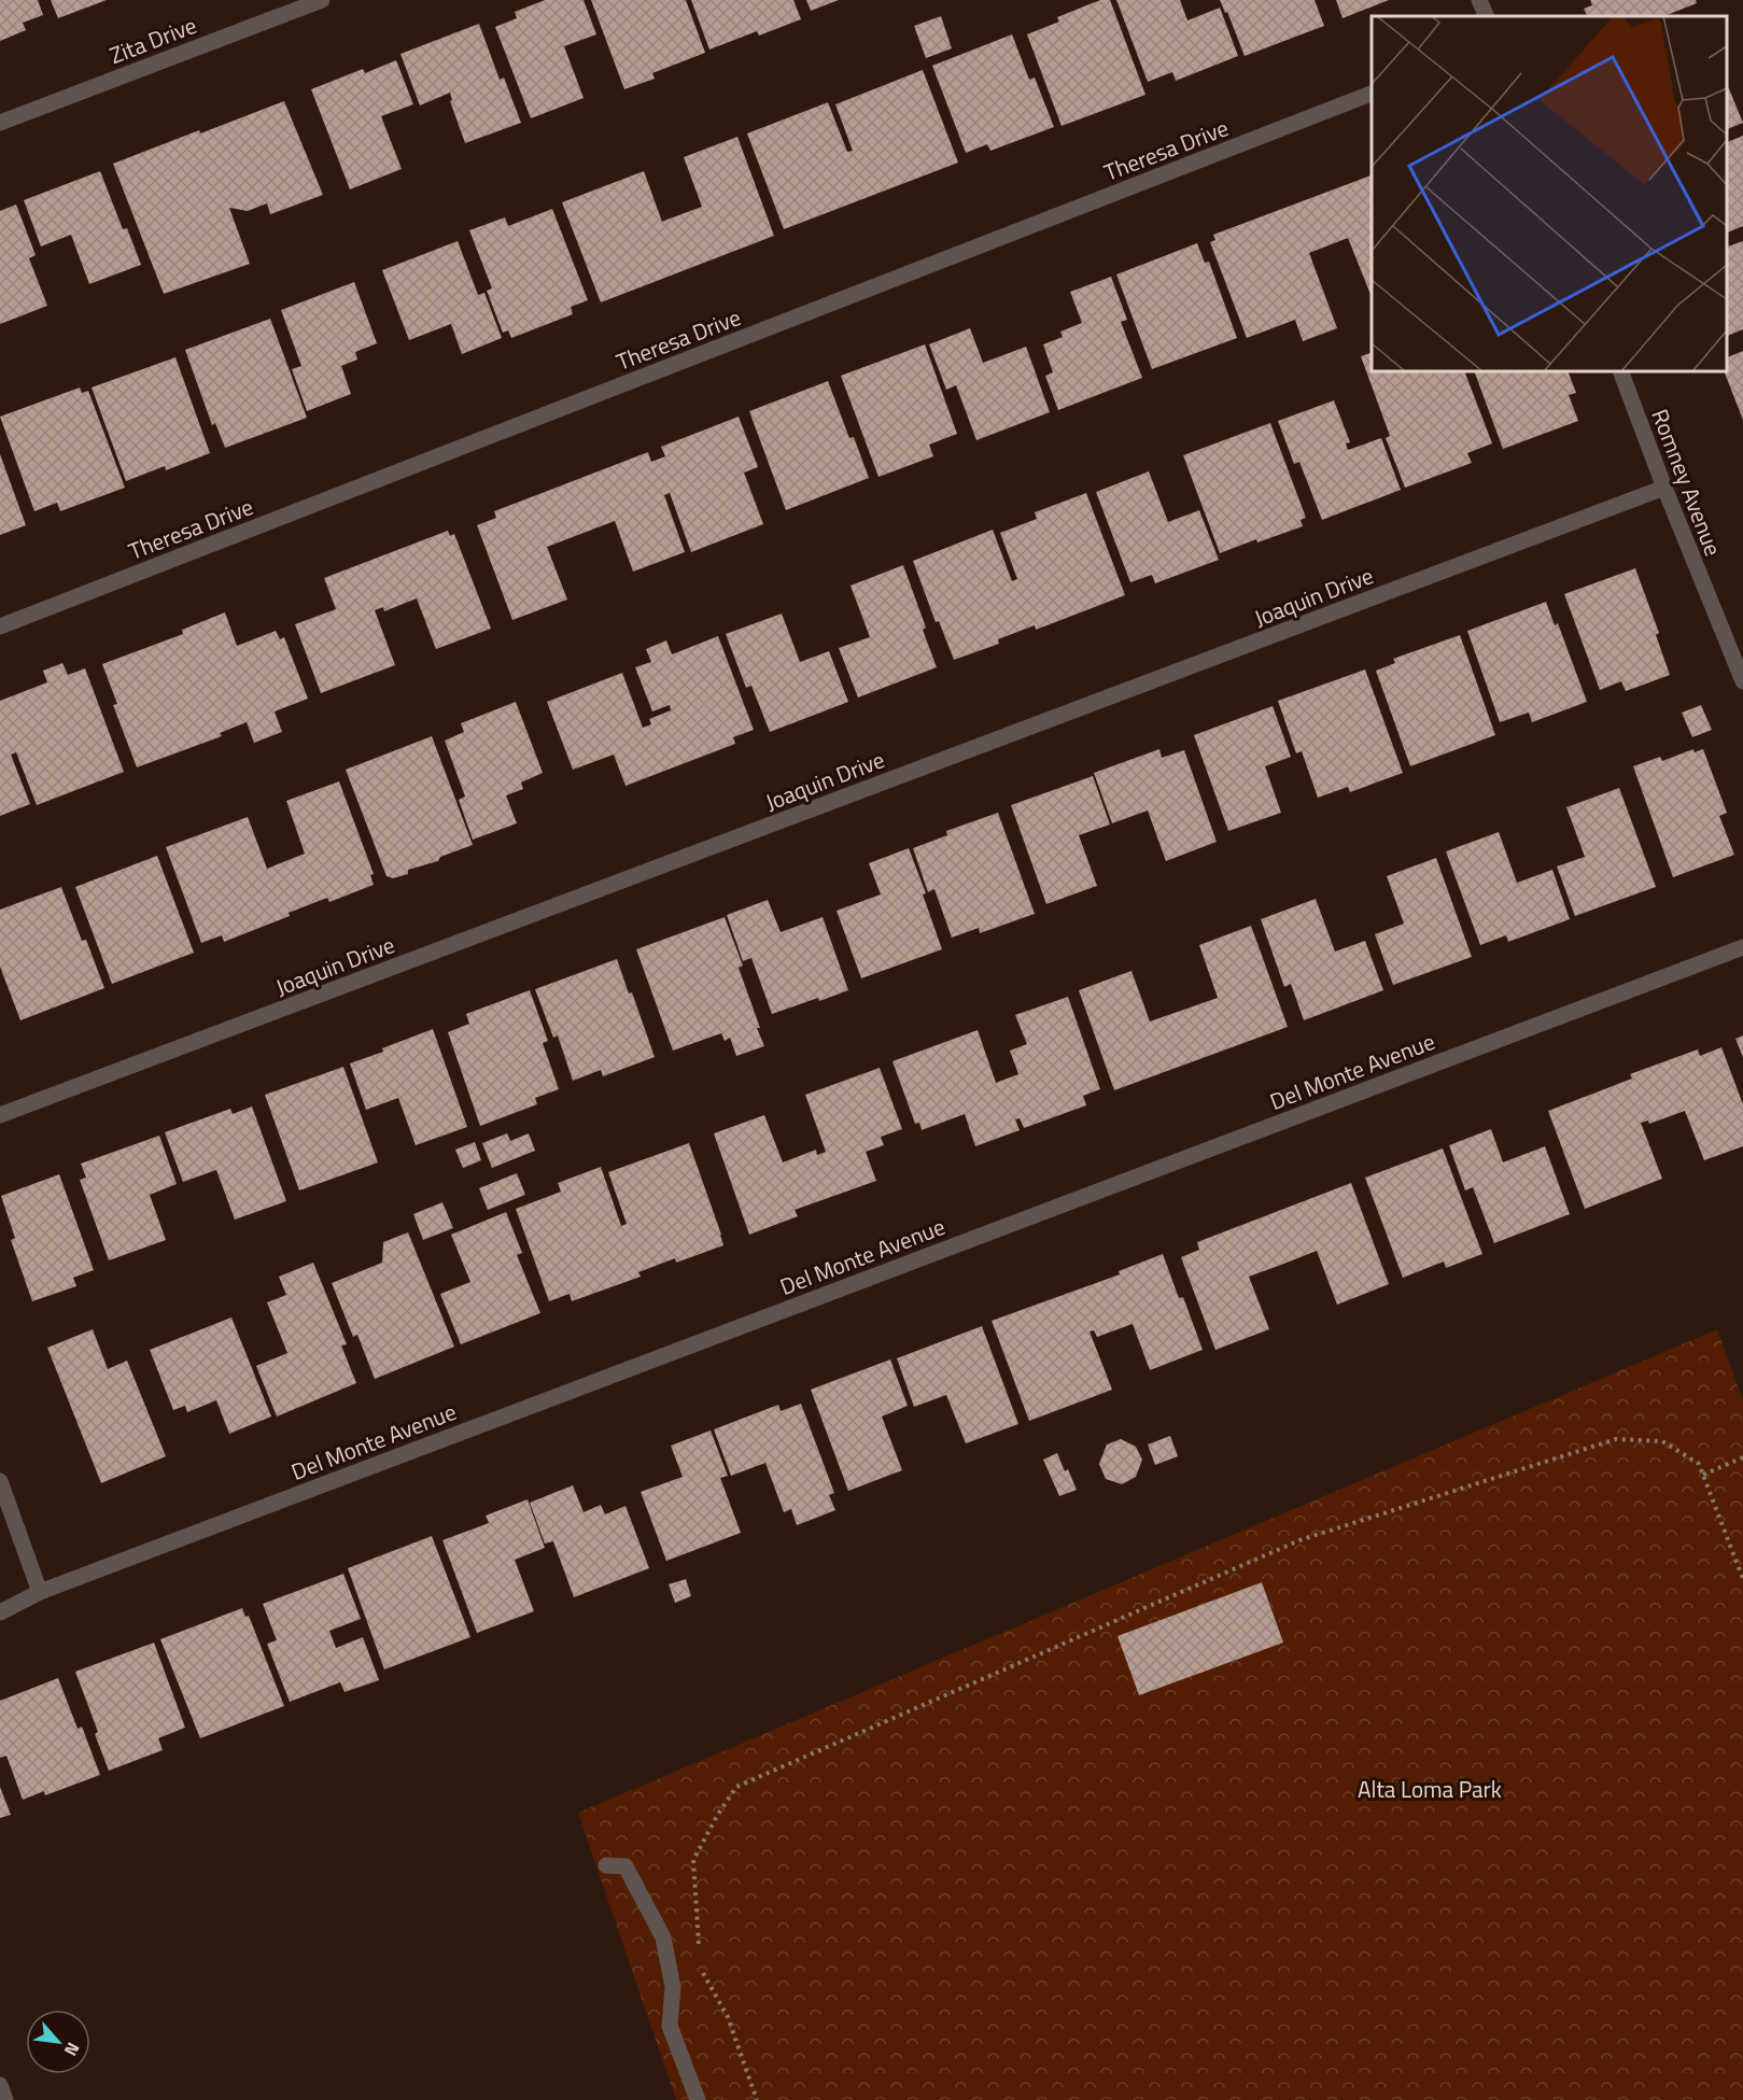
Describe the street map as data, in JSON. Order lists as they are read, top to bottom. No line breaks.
{"streets":{"street":["Zita Drive","Theresa Drive","Romney Avenue","Joaquin Drive","Del Monte Avenue"]},"crossings":[["Romney Avenue","Joaquin Drive"]],"parks":["Alta Loma Park"],"north":"bottom right"}
